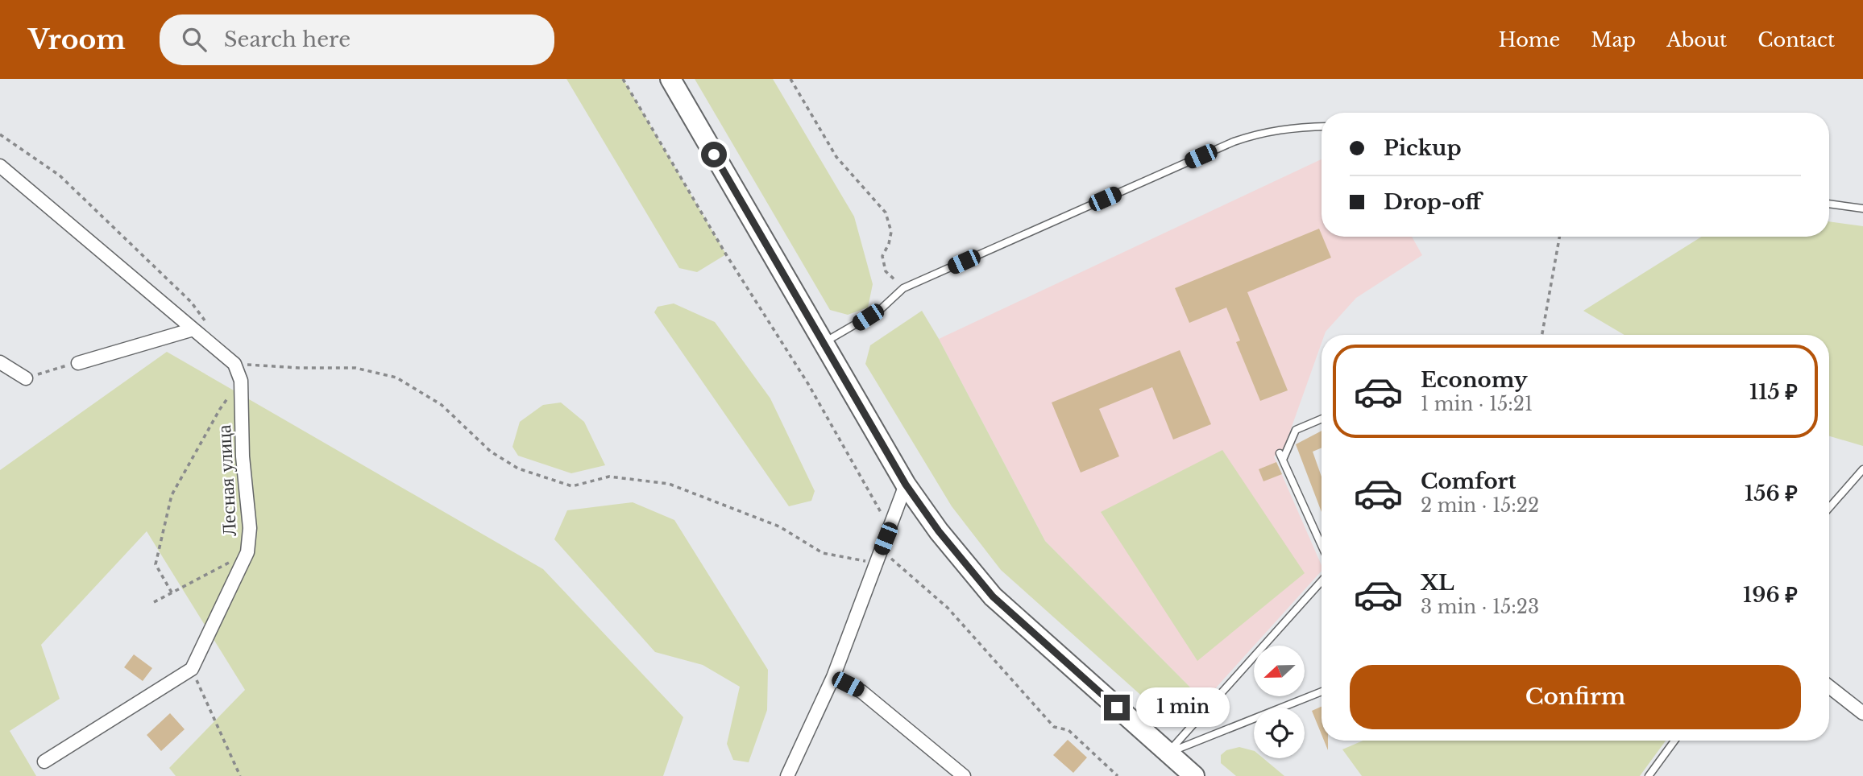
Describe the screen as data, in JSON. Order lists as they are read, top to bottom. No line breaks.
{"streets":{"street":["Лесная улица"]},"north":"left","page":{"header":"Vroom","search":"Search here","nav":["Home","Map","About","Contact"],"banner":["Pickup","Drop-off"],"list":[{"name":"Economy","note":"1 min · 15:21","value":"115 ₽"},{"name":"Comfort","note":"2 min · 15:22","value":"156 ₽"},{"name":"XL","note":"3 min · 15:23","value":"196 ₽"}],"buttons":"Confirm","bubble":"1 min"}}
